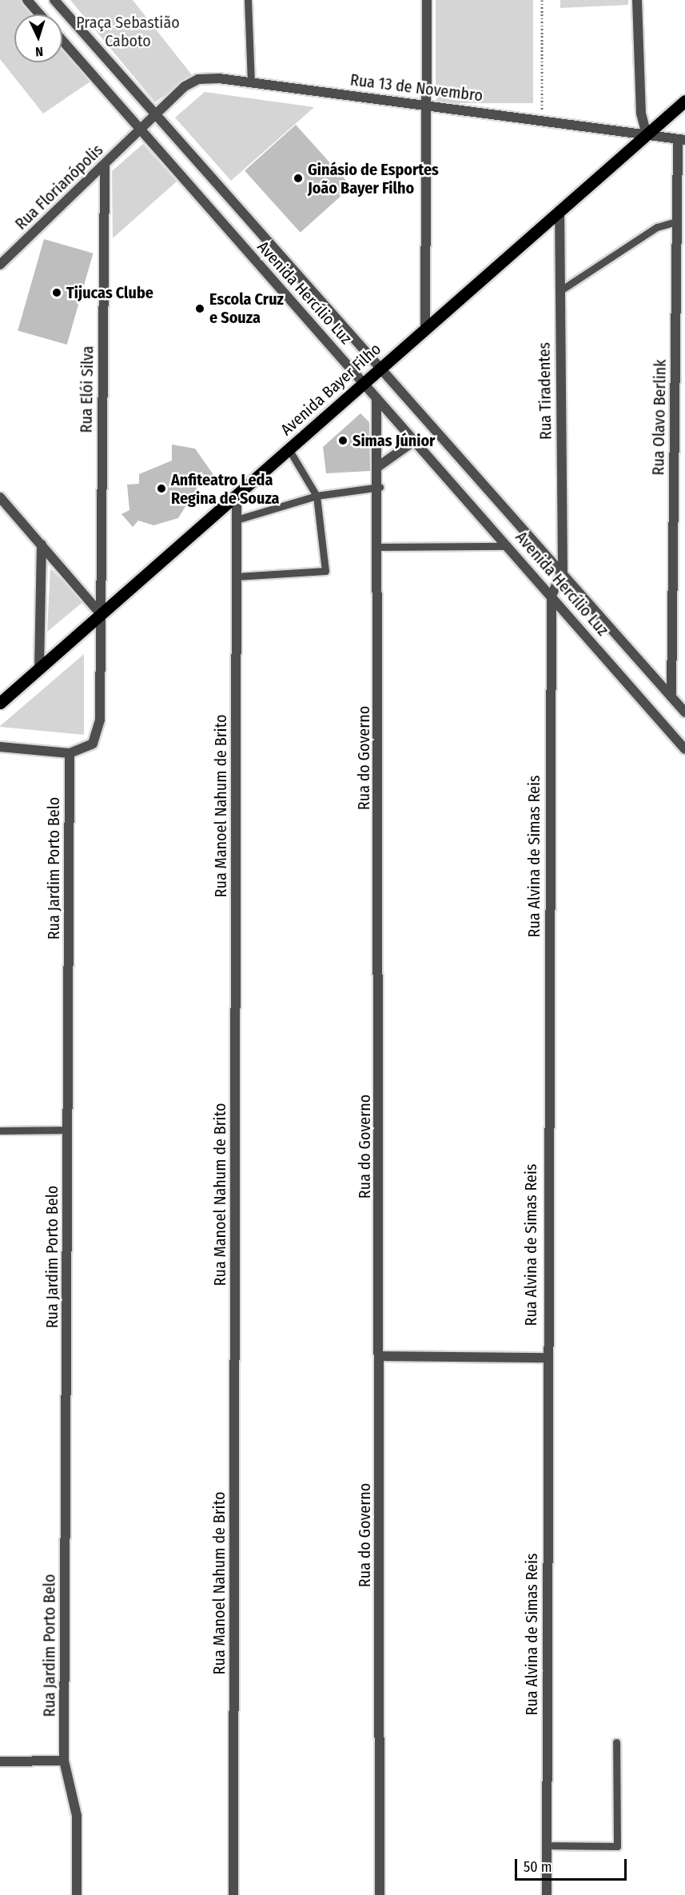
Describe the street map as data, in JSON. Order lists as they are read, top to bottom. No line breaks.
{"streets":{"main road":["Avenida Bayer Filho"],"street":["Rua 13 de Novembro","Rua Florianópolis","Avenida Hercílio Luz","Rua Elói Silva","Rua Tiradentes","Rua Olavo Berlink","Rua do Governo","Rua Manoel Nahum de Brito","Rua Alvina de Simas Reis","Rua Jardim Porto Belo"]},"crossings":[["Rua 13 de Novembro","Rua Florianópolis"],["Rua 13 de Novembro","Avenida Hercílio Luz"],["Rua 13 de Novembro","Avenida Bayer Filho"],["Rua 13 de Novembro","Rua Olavo Berlink"],["Rua Florianópolis","Avenida Hercílio Luz"],["Rua Florianópolis","Rua Elói Silva"],["Avenida Hercílio Luz","Avenida Bayer Filho"],["Avenida Hercílio Luz","Rua Tiradentes"],["Avenida Hercílio Luz","Rua Olavo Berlink"],["Avenida Hercílio Luz","Rua do Governo"],["Avenida Hercílio Luz","Rua Alvina de Simas Reis"],["Rua Elói Silva","Avenida Bayer Filho"],["Rua Elói Silva","Rua Jardim Porto Belo"],["Avenida Bayer Filho","Rua Tiradentes"],["Avenida Bayer Filho","Rua Manoel Nahum de Brito"]],"parks":["Praça Sebastião Caboto"],"places":["Ginásio de Esportes João Bayer Filho","Tijucas Clube","Escola Cruz e Souza","Simas Júnior","Anfiteatro Leda Regina de Souza"],"scale_bar":"50 m","north":"bottom"}
